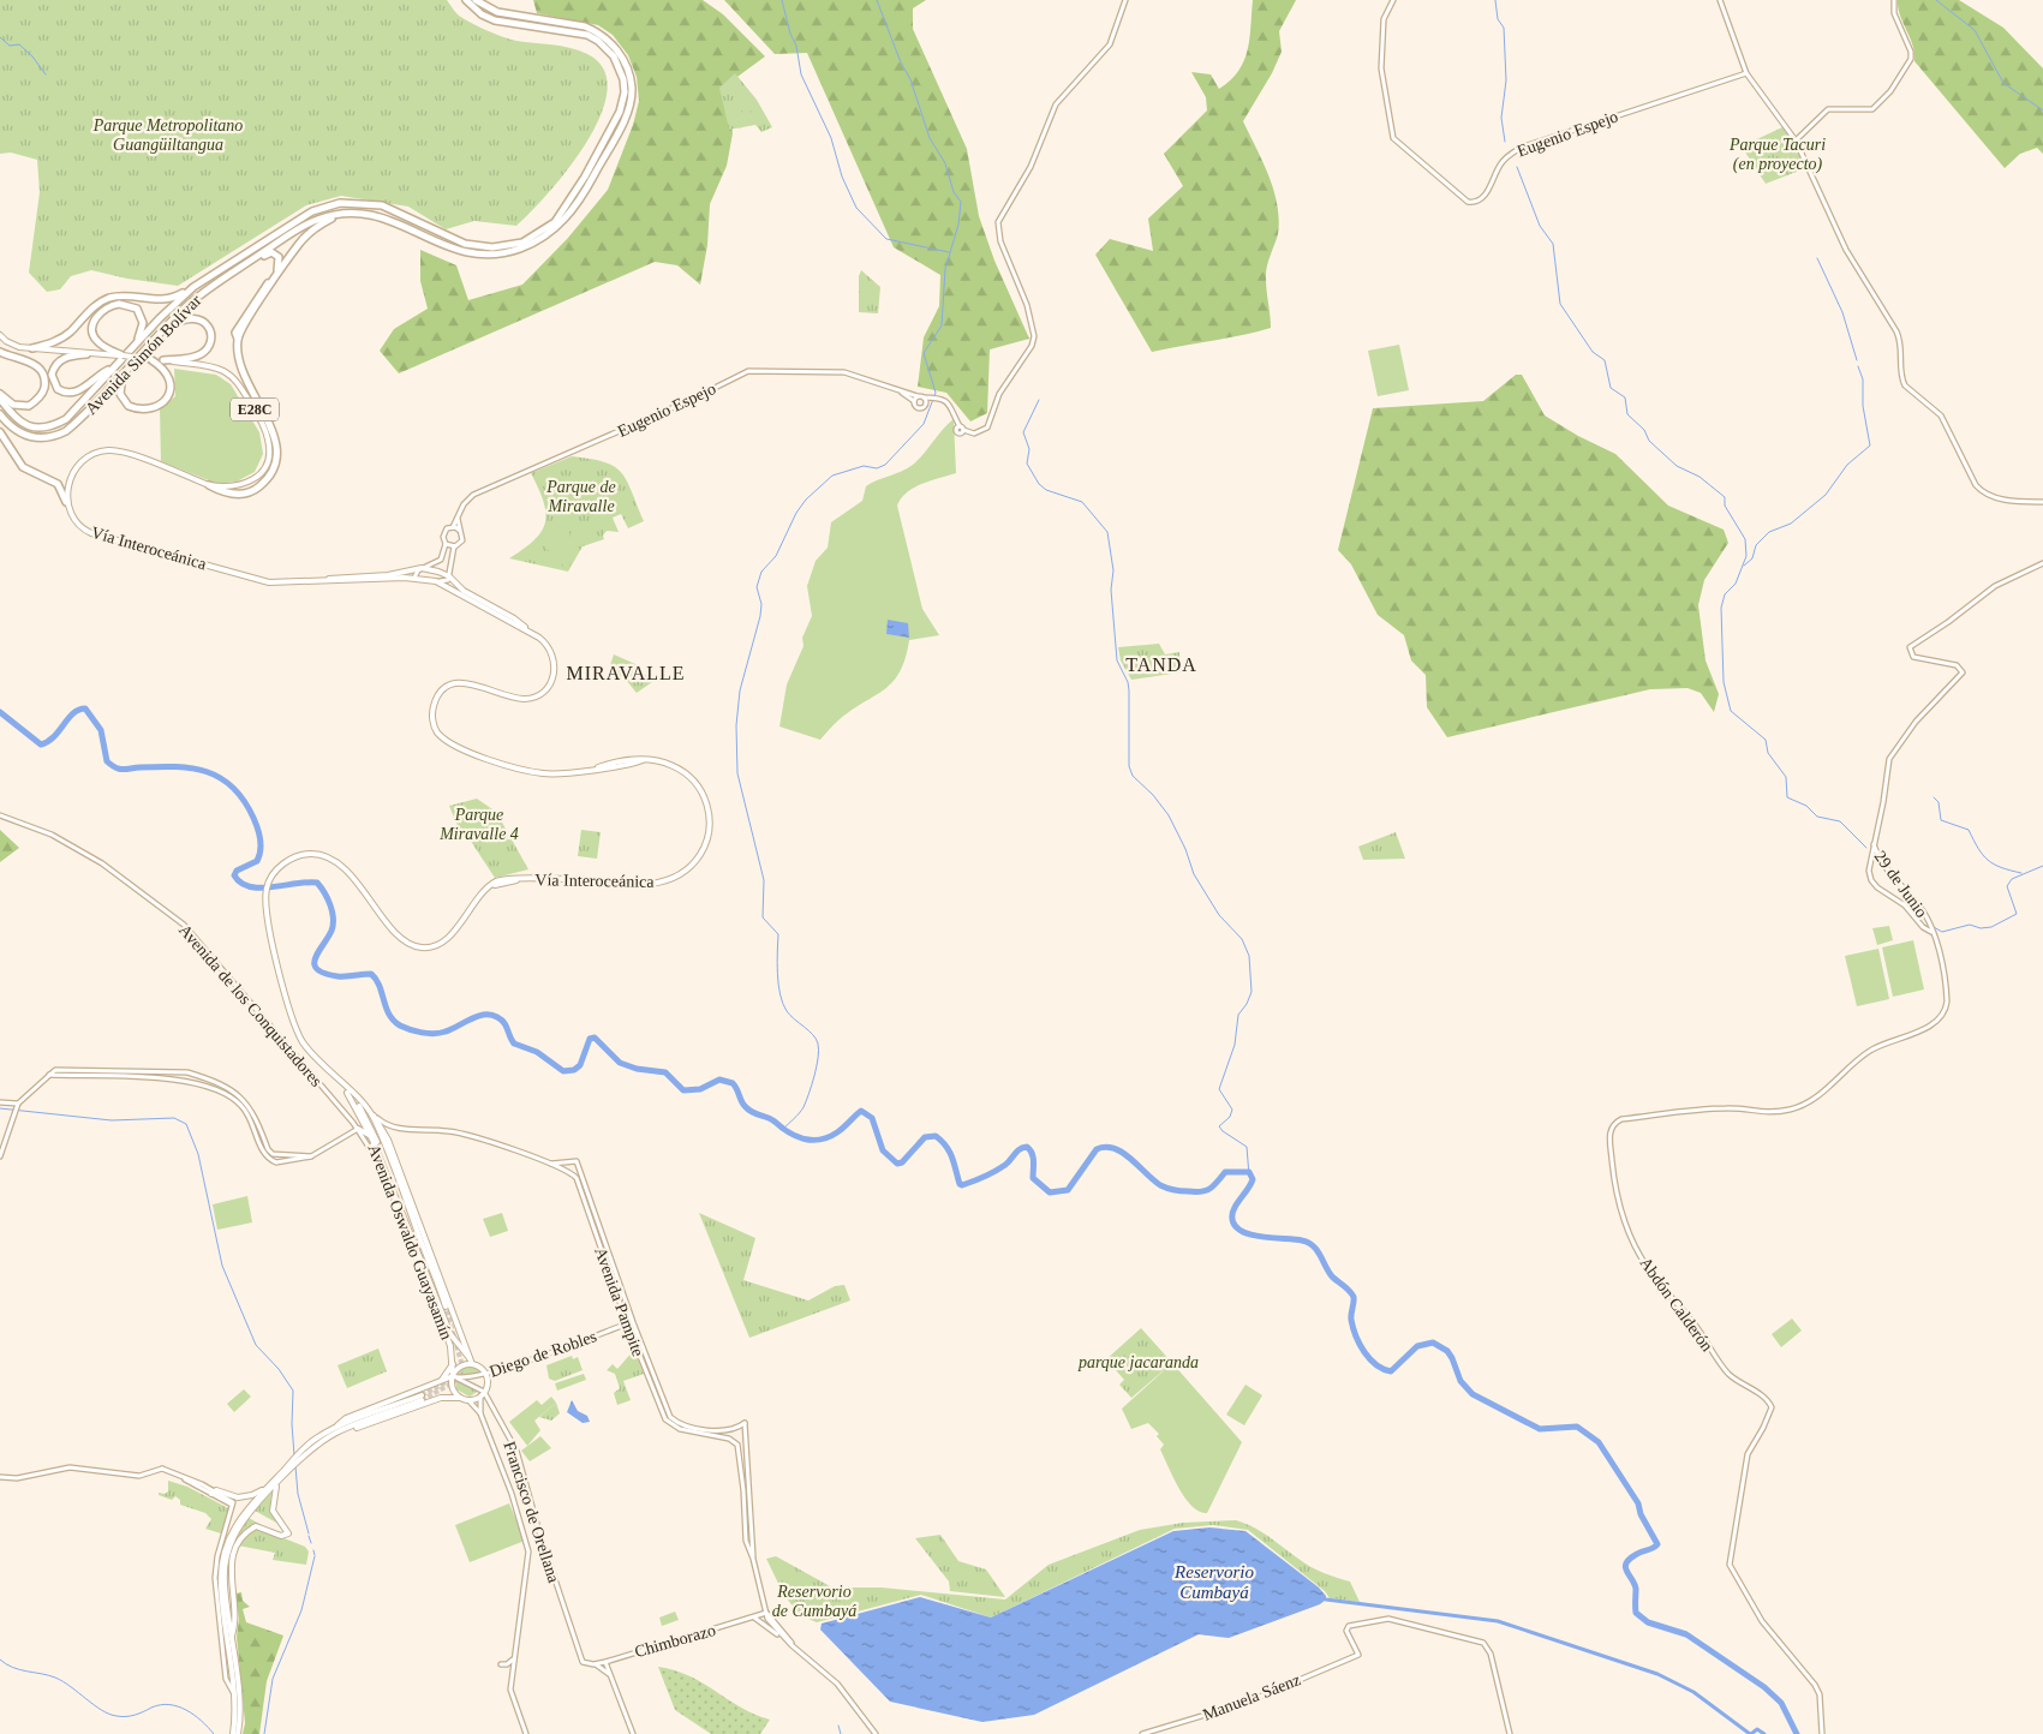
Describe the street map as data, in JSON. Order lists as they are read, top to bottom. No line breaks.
{"streets":{"highway":["Avenida Simón Bolívar"],"main road":["E28C","Vía Interoceánica","Avenida Oswaldo Guayasamín"],"street":["Eugenio Espejo","29 de Junio","Avenida de los Conquistadores","Avenida Pampite","Abdón Calderón","Diego de Robles","Francisco de Orellana","Chimborazo","Manuela Sáenz"]},"crossings":[["E28C","Vía Interoceánica"],["Vía Interoceánica","Avenida Oswaldo Guayasamín"],["29 de Junio","Abdón Calderón"],["Avenida de los Conquistadores","Avenida Oswaldo Guayasamín"],["Avenida Oswaldo Guayasamín","Diego de Robles"],["Avenida Pampite","Diego de Robles"],["Avenida Pampite","Chimborazo"],["Francisco de Orellana","Chimborazo"]],"districts":["TANDA","MIRAVALLE"],"water":["Reservorio Cumbayá"],"parks":["Parque Metropolitano Guangüiltangua","Parque Tacuri (en proyecto)","Parque de Miravalle","Parque Miravalle 4","parque jacaranda","Reservorio de Cumbayá"]}
